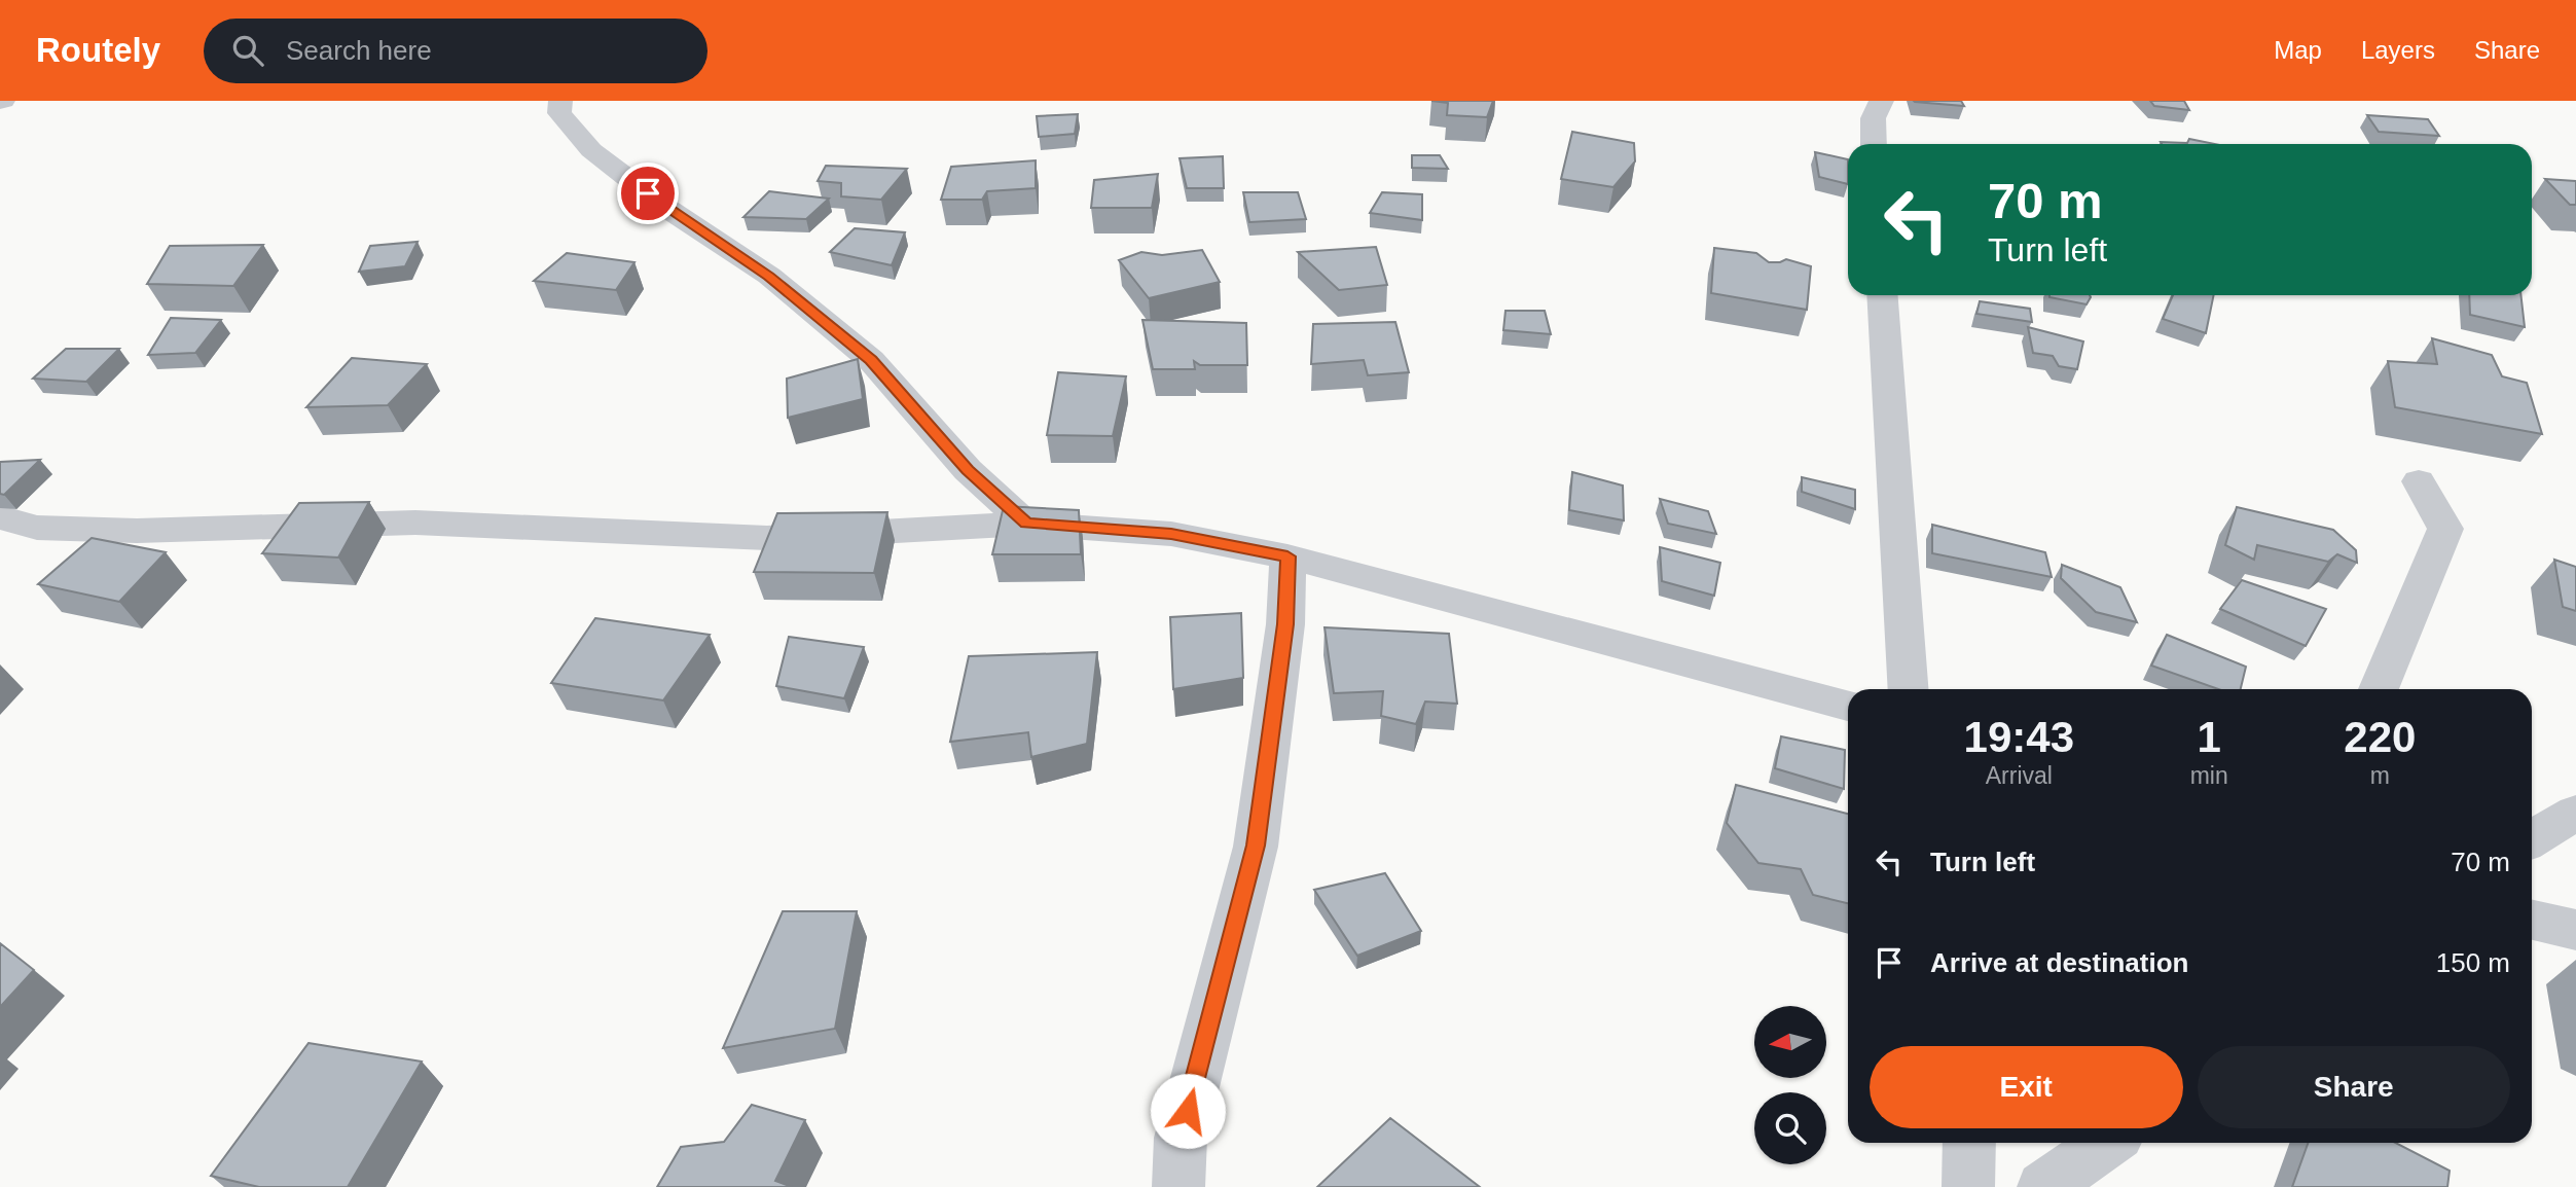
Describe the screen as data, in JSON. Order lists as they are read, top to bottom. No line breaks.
{"north":"left","page":{"header":"Routely","search":"Search here","nav":["Map","Layers","Share"],"turn":["70 m","Turn left"],"eta":["19:43","Arrival","1","min","220","m"],"list":[{"name":"Turn left","value":"70 m"},{"name":"Arrive at destination","value":"150 m"}],"buttons":["Exit","Share"]}}
